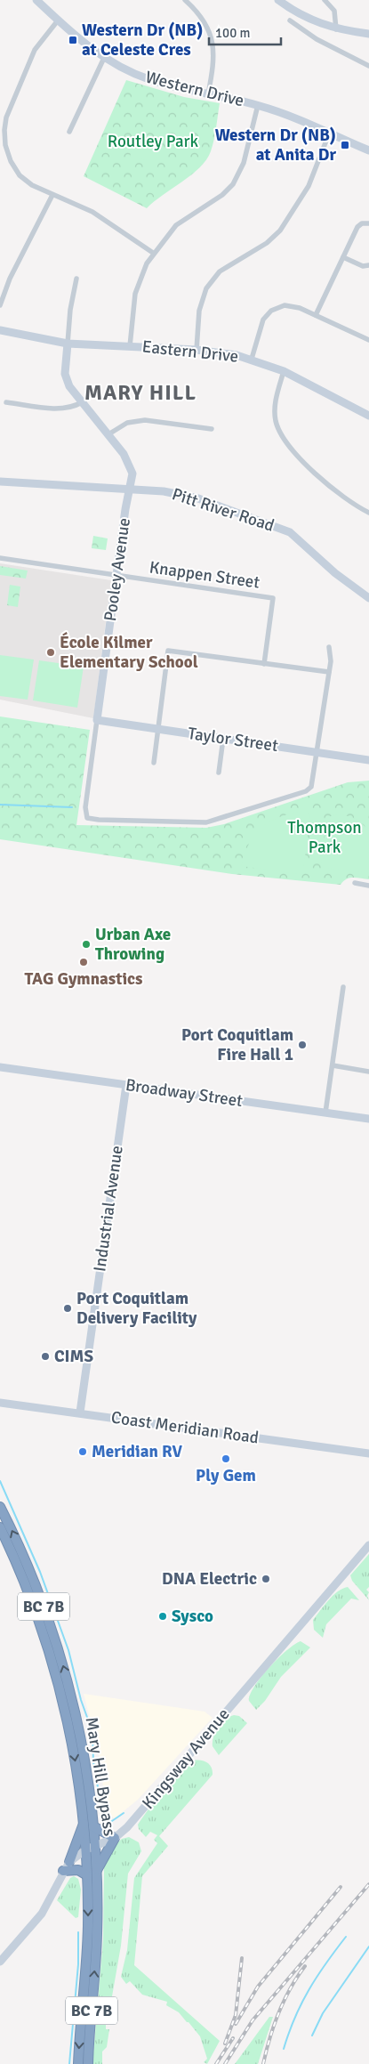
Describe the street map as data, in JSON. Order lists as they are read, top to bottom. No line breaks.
{"streets":{"highway":["BC 7B","Mary Hill Bypass"],"street":["Western Drive","Eastern Drive","Pitt River Road","Pooley Avenue","Knappen Street","Taylor Street","Broadway Street","Industrial Avenue","Coast Meridian Road","Kingsway Avenue"]},"crossings":[["Eastern Drive","Pooley Avenue"],["Pitt River Road","Pooley Avenue"],["Pooley Avenue","Knappen Street"],["Pooley Avenue","Taylor Street"],["Broadway Street","Industrial Avenue"],["Industrial Avenue","Coast Meridian Road"],["Kingsway Avenue","Mary Hill Bypass"]],"districts":["MARY HILL"],"parks":["Routley Park","Thompson Park"],"places":{"transit":["Western Dr (NB) at Celeste Cres","Western Dr (NB) at Anita Dr"],"other":["École Kilmer Elementary School","Urban Axe Throwing","TAG Gymnastics","Port Coquitlam Fire Hall 1","Port Coquitlam Delivery Facility","CIMS","Meridian RV","Ply Gem","DNA Electric","Sysco"]},"scale_bar":"100 m"}
